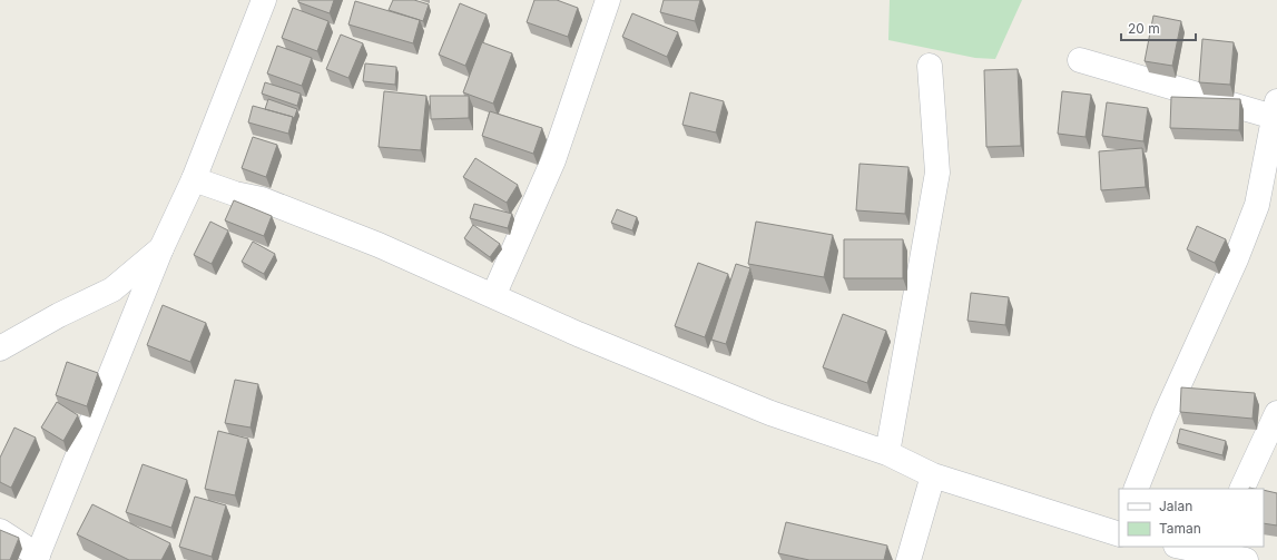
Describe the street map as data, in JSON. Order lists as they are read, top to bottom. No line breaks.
{"legend":["Jalan","Taman"],"scale_bar":"20 m"}
